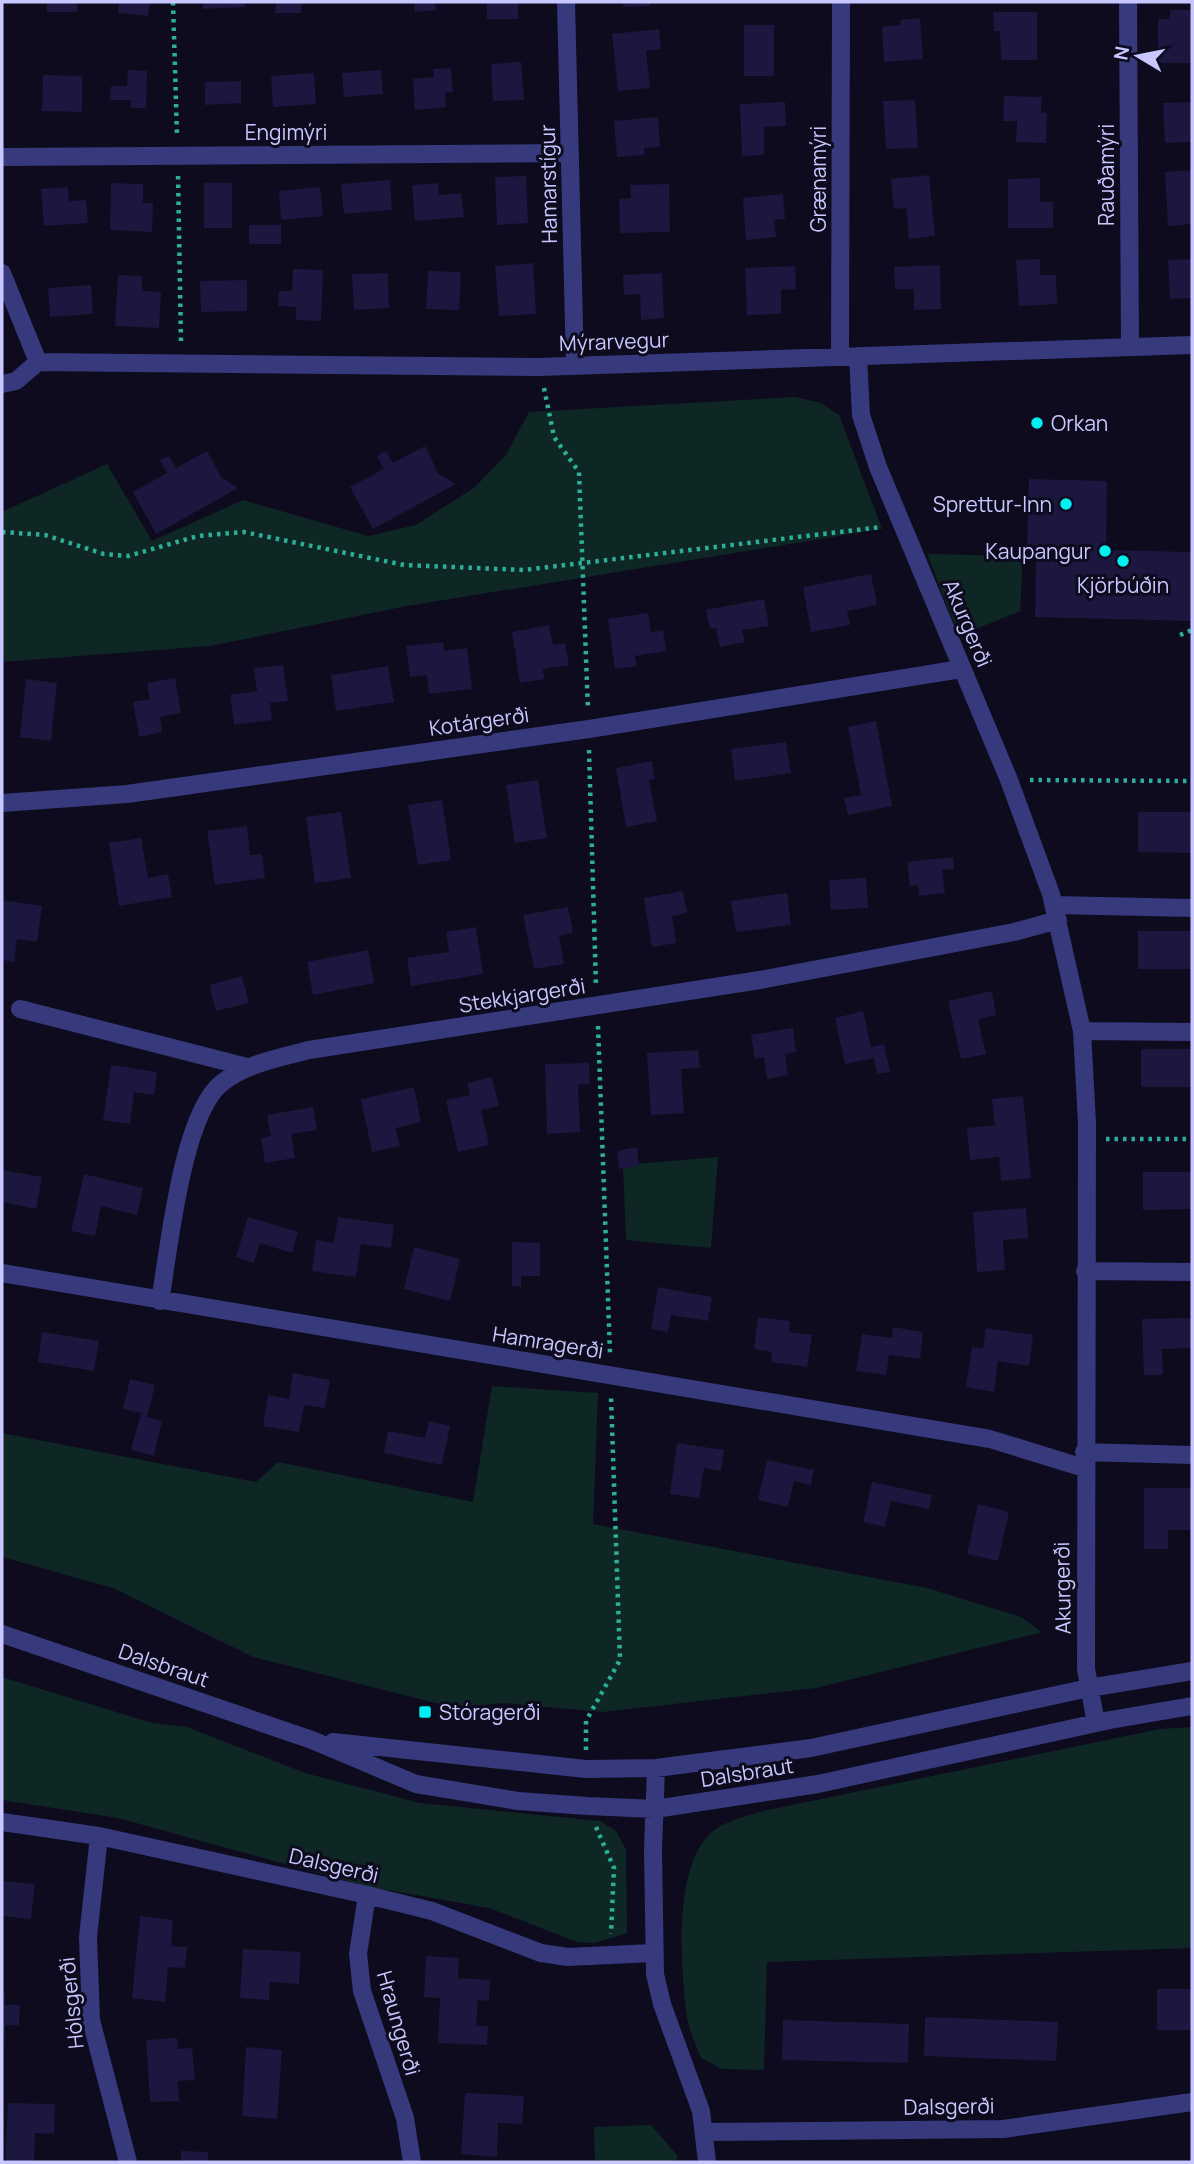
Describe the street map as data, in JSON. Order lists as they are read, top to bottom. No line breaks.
{"streets":{"street":["Engimýri","Rauðamýri","Grænamýri","Hamarstígur","Mýrarvegur","Akurgerði","Kotárgerði","Stekkjargerði","Hamragerði","Dalsbraut","Dalsgerði","Hólsgerði","Hraungerði"]},"crossings":[["Engimýri","Hamarstígur"],["Rauðamýri","Mýrarvegur"],["Grænamýri","Mýrarvegur"],["Grænamýri","Akurgerði"],["Hamarstígur","Mýrarvegur"],["Mýrarvegur","Akurgerði"],["Akurgerði","Kotárgerði"],["Akurgerði","Stekkjargerði"],["Akurgerði","Hamragerði"],["Akurgerði","Dalsbraut"],["Stekkjargerði","Hamragerði"],["Dalsgerði","Hólsgerði"],["Dalsgerði","Hraungerði"]],"places":{"other":["Orkan","Sprettur-Inn","Kaupangur","Kjörbúðin"],"transit":["Stóragerði"]},"north":"left"}
